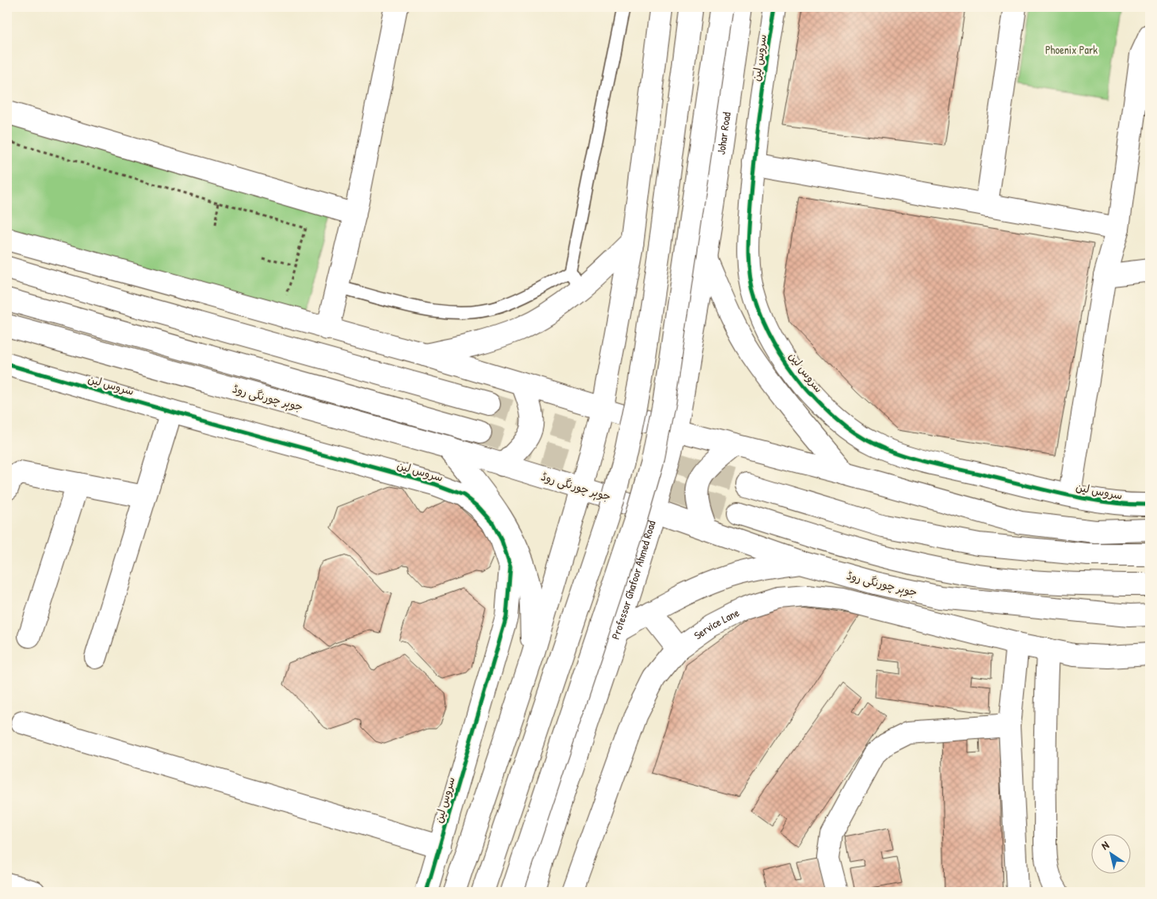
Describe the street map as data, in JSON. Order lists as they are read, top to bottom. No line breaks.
{"streets":{"main road":["سروس لین","Johar Road","جوہر چورنگی روڈ","Professor Ghafoor Ahmed Road","Service Lane"]},"crossings":[["Johar Road","Professor Ghafoor Ahmed Road"],["جوہر چورنگی روڈ","Professor Ghafoor Ahmed Road"]],"parks":["Phoenix Park"],"north":"top left"}
